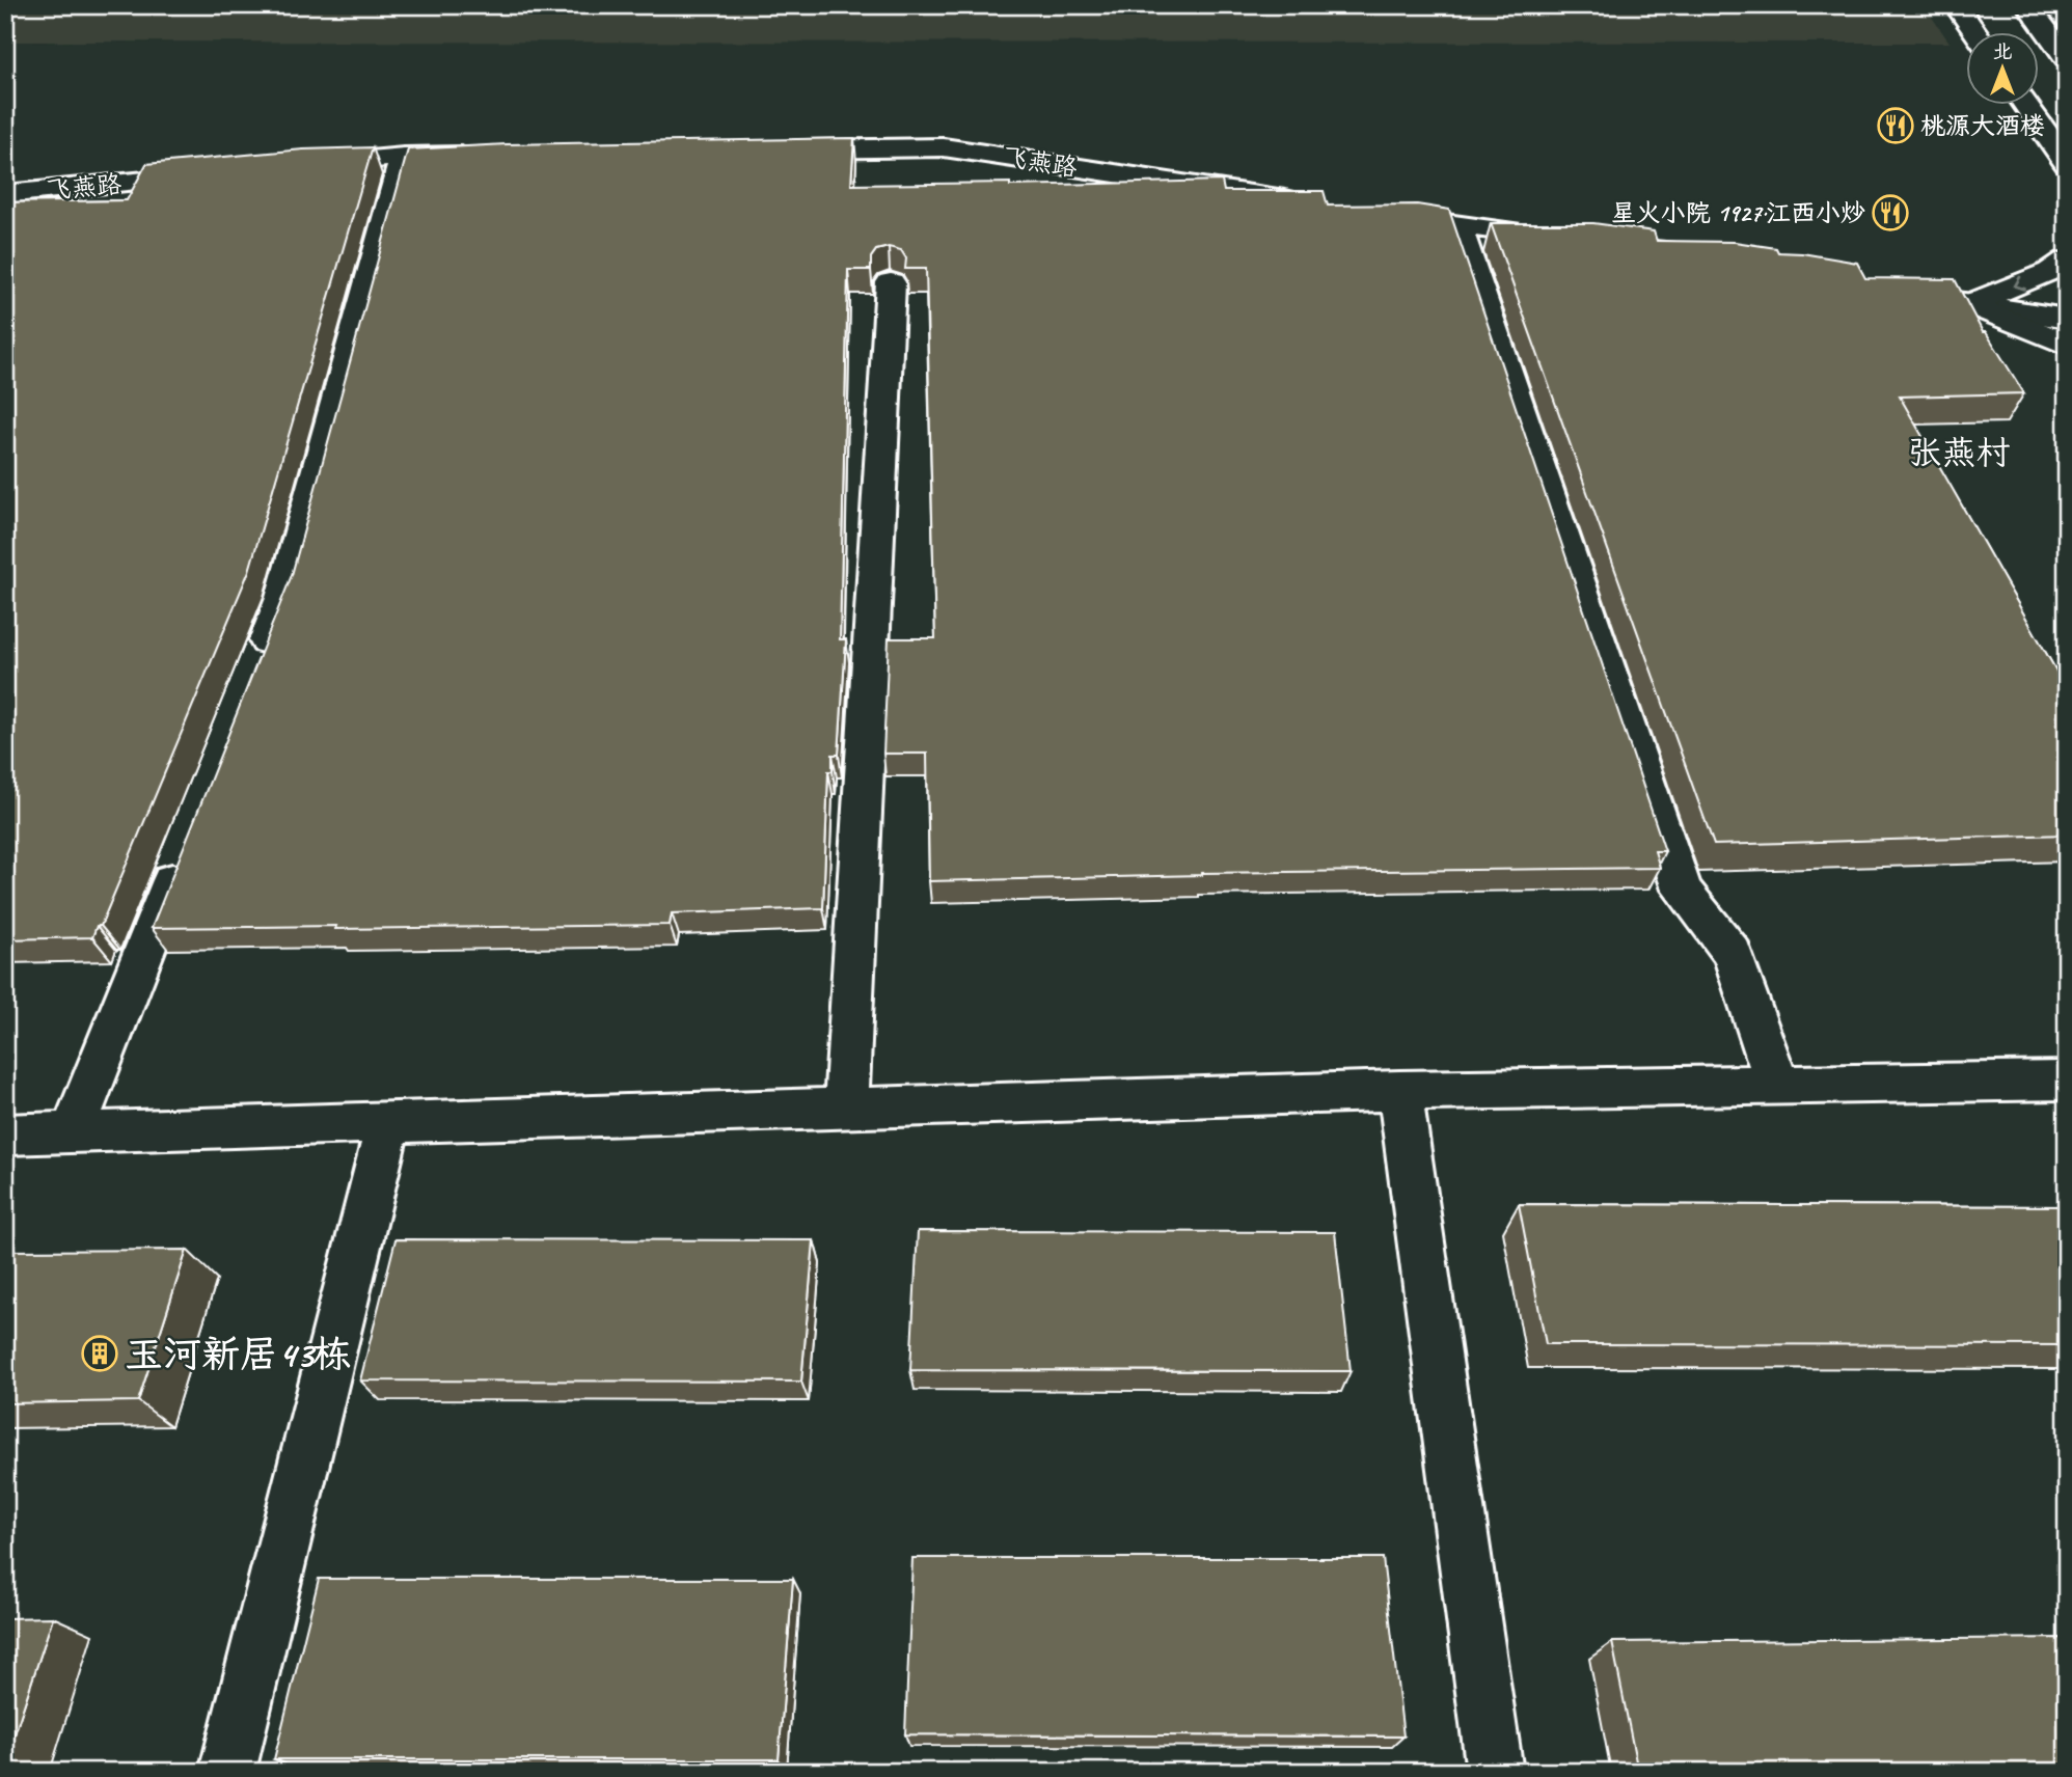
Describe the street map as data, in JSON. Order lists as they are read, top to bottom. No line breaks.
{"streets":{"street":["飞燕路"]},"districts":["张燕村"],"places":{"restaurant":["桃源大酒楼","星火小院 1927·江西小炒"],"building":["玉河新居43栋"]},"north":"top"}
